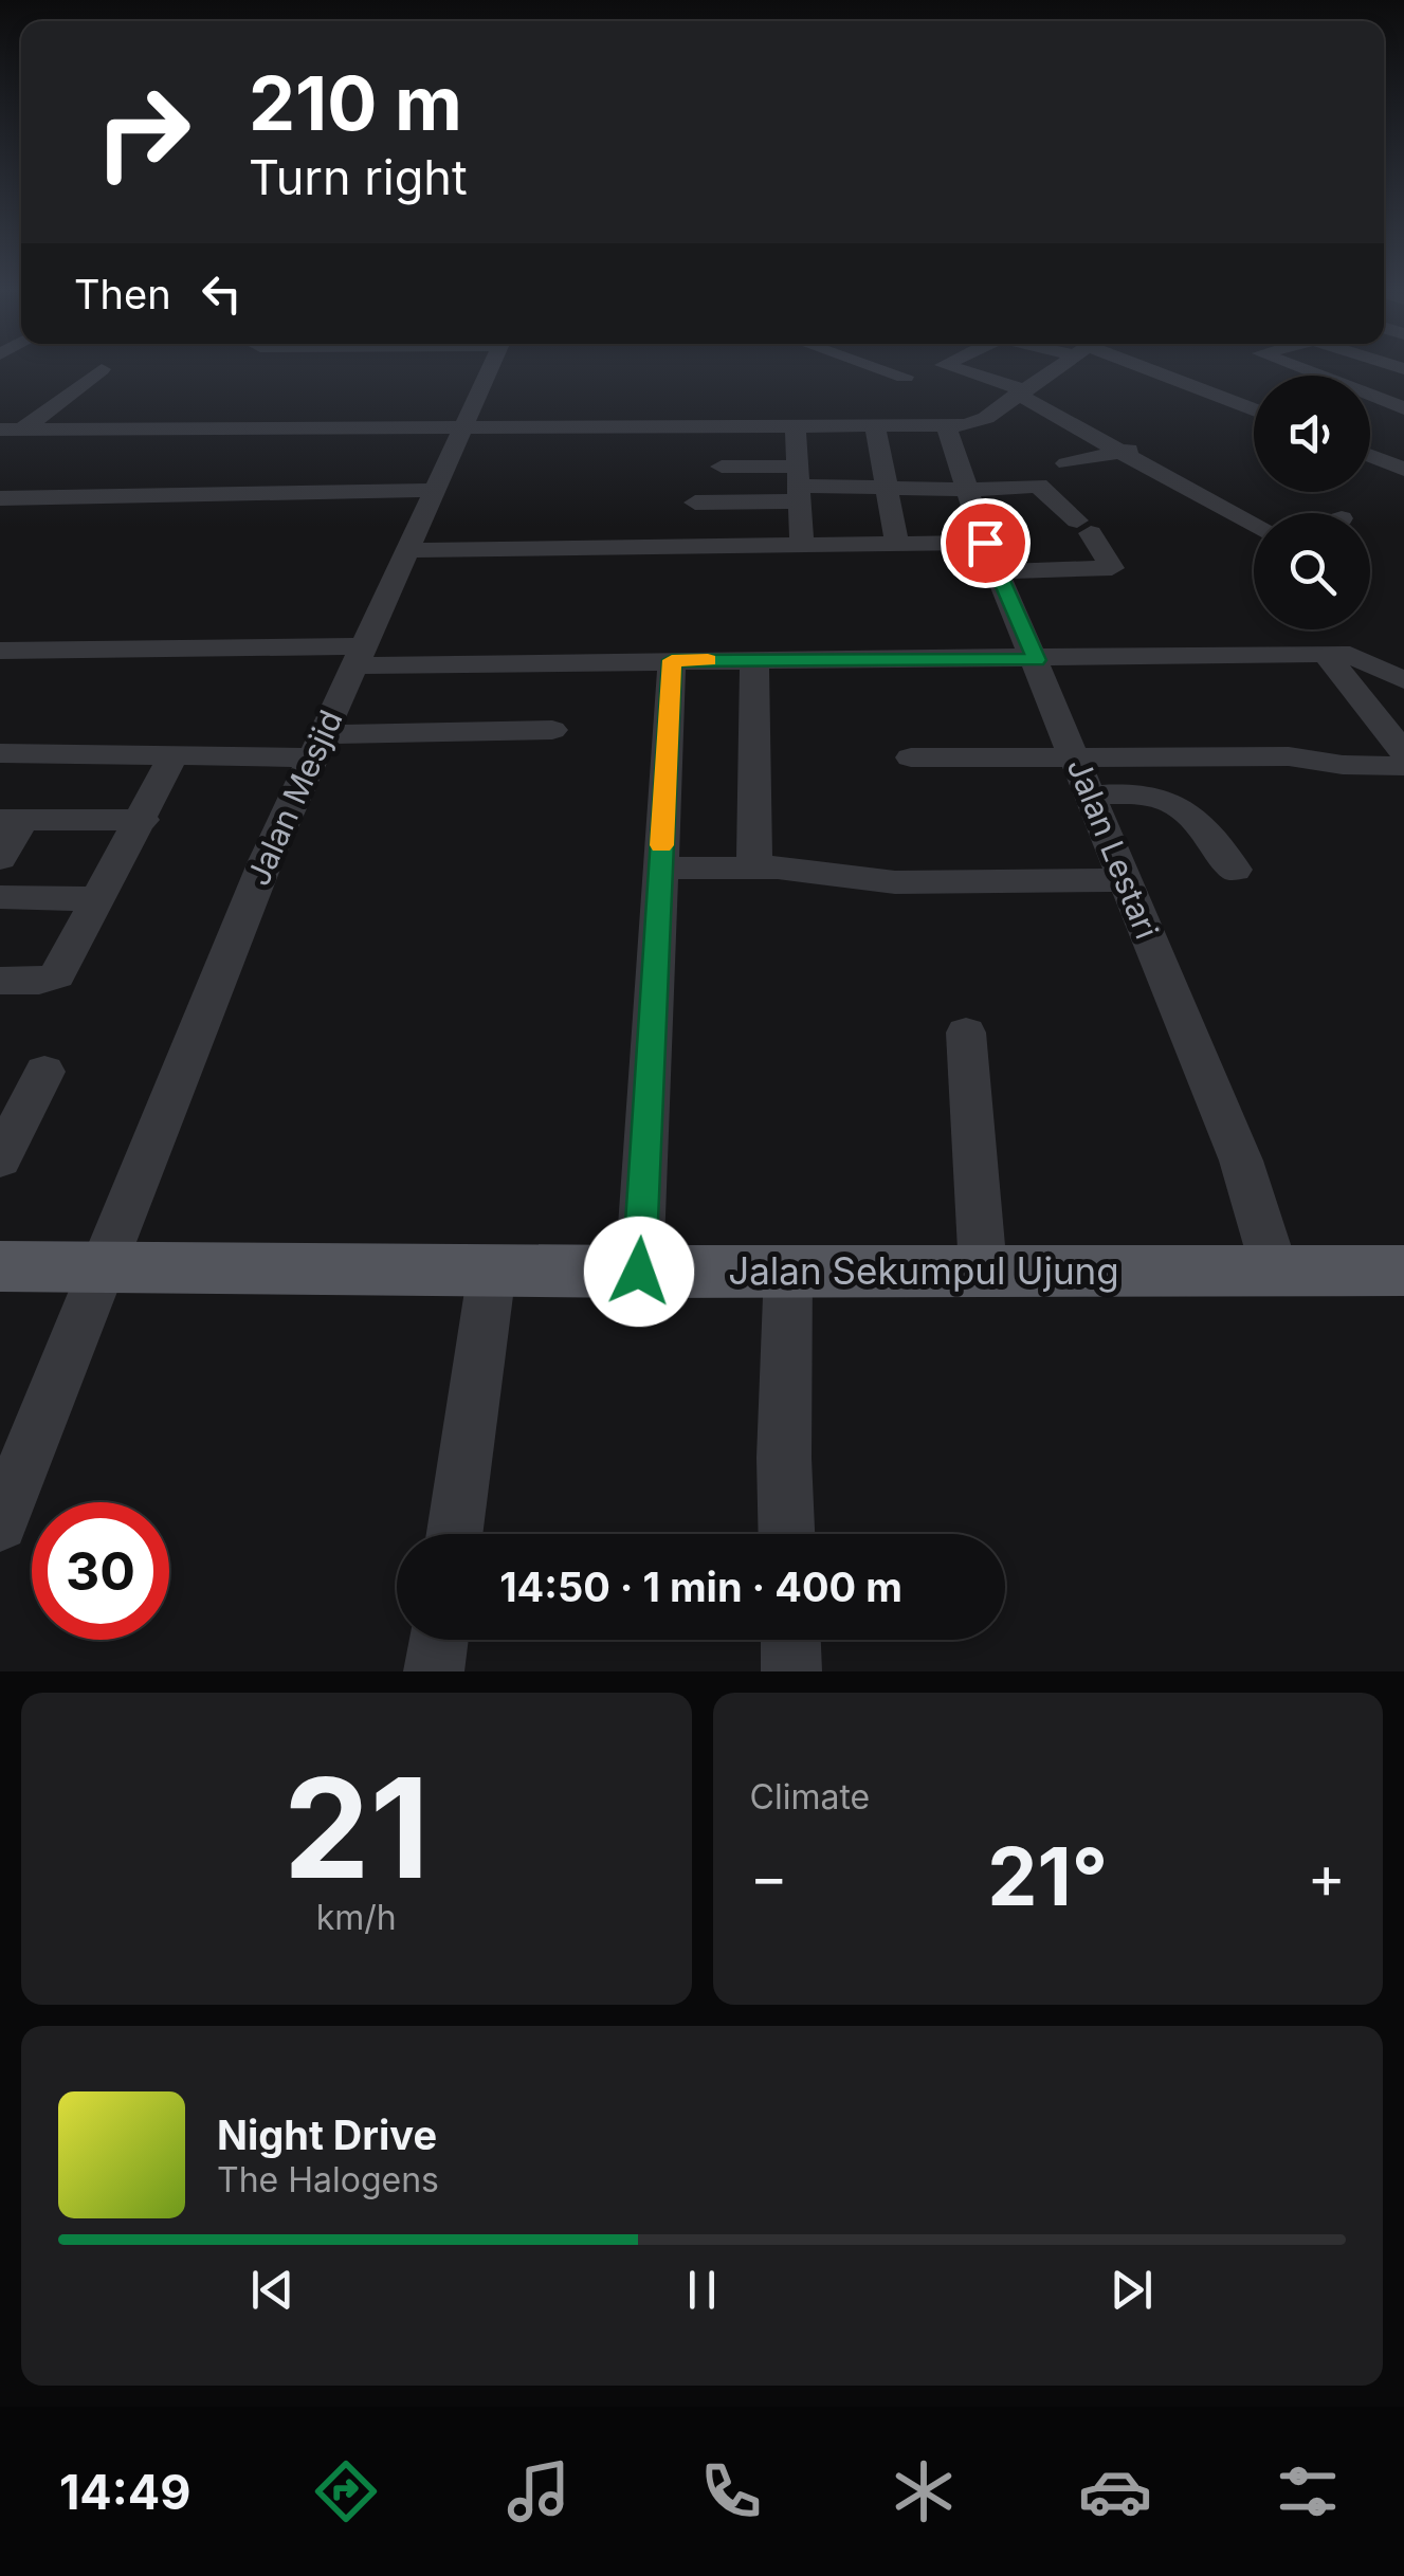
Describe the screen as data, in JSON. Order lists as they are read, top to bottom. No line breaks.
{"streets":{"main road":["Jalan Sekumpul Ujung"],"street":["Jalan Mesjid","Jalan Lestari"]},"crossings":[["Jalan Mesjid","Jalan Sekumpul Ujung"],["Jalan Lestari","Jalan Sekumpul Ujung"]],"page":{"turn":["210 m","Turn right"],"then":"Then","limit":"30","trip":"14:50 · 1 min · 400 m","tile":[["21","km/h"],"Climate"],"heat":["−","21°","+"],"song":["Night Drive","The Halogens"],"tabs":"14:49"}}
